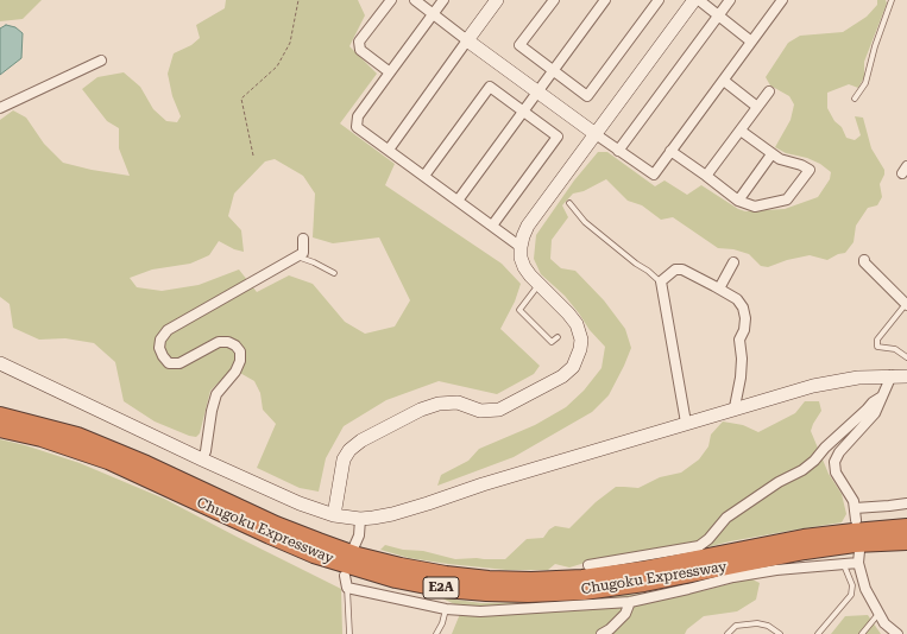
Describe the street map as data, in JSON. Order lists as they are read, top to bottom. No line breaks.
{"streets":{"highway":["Chugoku Expressway","E2A"]}}
